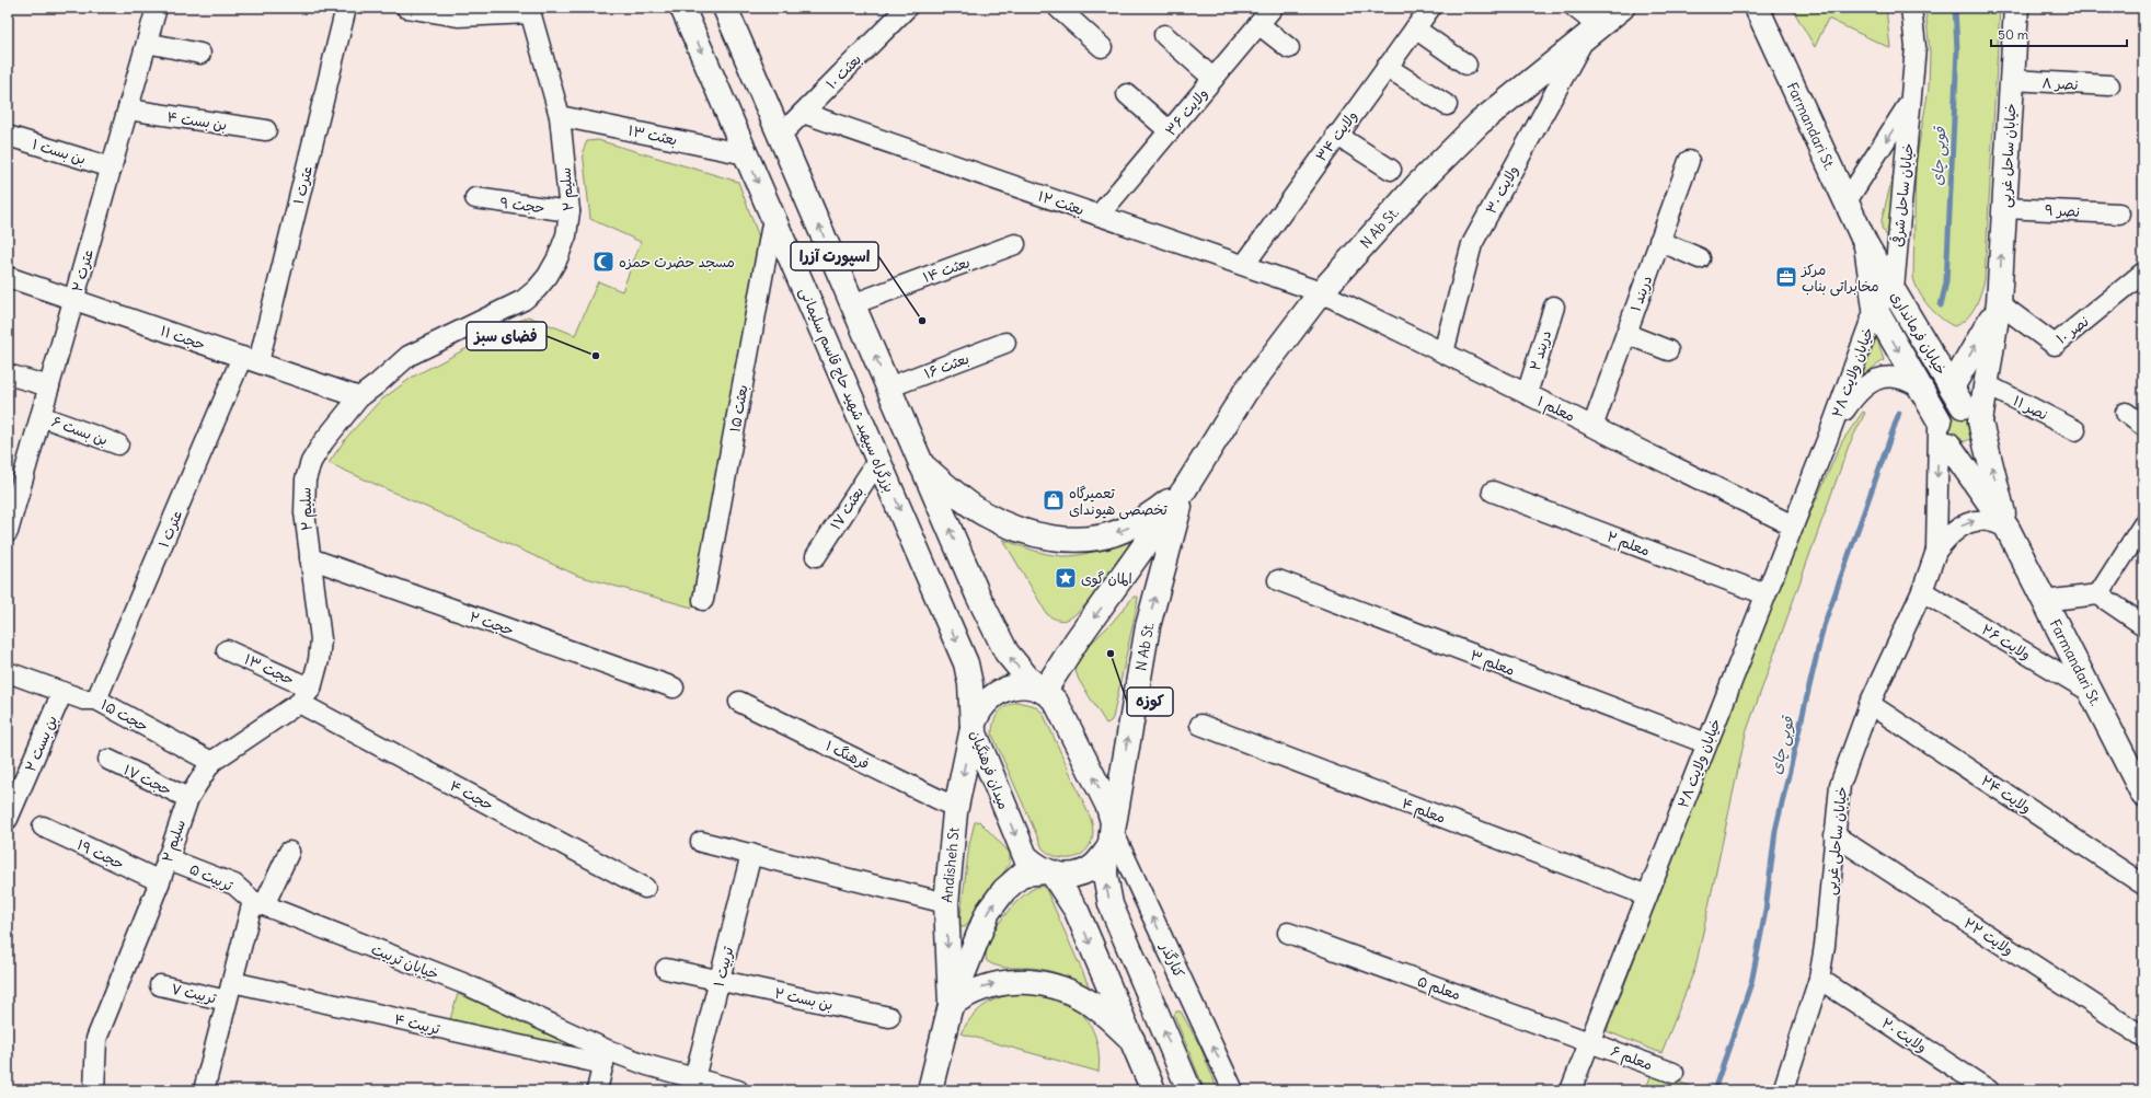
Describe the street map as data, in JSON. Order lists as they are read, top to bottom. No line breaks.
{"streets":{"main road":["Farmandari St.","خیابان ساحل غربی","N Ab St.","خیابان فرمانداری","بزرگراه سپهبد شهید حاج قاسم سلیمانی","میدان فرهنگیان","Andisheh St"],"street":["بعثت ۱۰","نصر ۸","ولایت ۳۶","بن بست ۴","بعثت ۱۳","ولایت ۳۴","بن بست ۱","عترت ۱","سلیم ۲","ولایت ۳۰","خیابان ساحل شرقی","بعثت ۱۲","حجت ۹","نصر ۹","بعثت ۱۴","عترت ۲","دربند ۱","نصر ۱۰","حجت ۱۱","دربند ۲","بعثت ۱۶","خیابان ولایت ۲۸","نصر ۱۱","بعثت ۱۵","معلم ۱","بن بست ۶","بعثت ۱۷","معلم ۲","حجت ۲","ولایت ۲۶","معلم ۳","حجت ۱۳","حجت ۱۵","بن بست ۲","فرهنگ ۱","حجت ۱۷","ولایت ۲۴","حجت ۴","معلم ۴","خیابان ساحلی غربی","حجت ۱۹","تربیت ۵","ولایت ۲۲","کنارگذر","خیابان تربیت","تربیت ۱","معلم ۵","تربیت ۷","تربیت ۴","ولایت ۲۰","معلم ۶"]},"crossings":[["بعثت ۱۰","بعثت ۱۲"],["نصر ۸","خیابان ساحل غربی"],["ولایت ۳۶","بعثت ۱۲"],["بن بست ۴","عترت ۲"],["Farmandari St.","خیابان ساحل غربی"],["Farmandari St.","خیابان ساحل شرقی"],["Farmandari St.","خیابان فرمانداری"],["Farmandari St.","ولایت ۲۶"],["Farmandari St.","خیابان ساحلی غربی"],["بعثت ۱۳","سلیم ۲"],["بعثت ۱۳","بزرگراه سپهبد شهید حاج قاسم سلیمانی"],["ولایت ۳۴","بعثت ۱۲"],["بن بست ۱","عترت ۲"],["خیابان ساحل غربی","نصر ۹"],["خیابان ساحل غربی","نصر ۱۰"],["خیابان ساحل غربی","خیابان فرمانداری"],["خیابان ساحل غربی","نصر ۱۱"],["خیابان ساحل غربی","خیابان ساحلی غربی"],["عترت ۱","حجت ۱۱"],["عترت ۱","حجت ۱۵"],["سلیم ۲","حجت ۹"],["سلیم ۲","حجت ۱۱"],["سلیم ۲","حجت ۲"],["سلیم ۲","حجت ۱۳"],["سلیم ۲","حجت ۱۵"],["سلیم ۲","حجت ۱۷"],["سلیم ۲","حجت ۴"],["سلیم ۲","حجت ۱۹"],["سلیم ۲","تربیت ۵"],["ولایت ۳۰","N Ab St."],["ولایت ۳۰","معلم ۱"],["خیابان ساحل شرقی","خیابان فرمانداری"],["بعثت ۱۲","N Ab St."],["بعثت ۱۲","معلم ۱"],["N Ab St.","معلم ۱"],["N Ab St.","میدان فرهنگیان"],["N Ab St.","کنارگذر"],["عترت ۲","حجت ۱۱"],["عترت ۲","بن بست ۶"],["دربند ۱","معلم ۱"],["خیابان فرمانداری","خیابان ولایت ۲۸"],["خیابان فرمانداری","خیابان ساحلی غربی"],["دربند ۲","معلم ۱"],["خیابان ولایت ۲۸","معلم ۱"],["خیابان ولایت ۲۸","معلم ۲"],["خیابان ولایت ۲۸","معلم ۳"],["خیابان ولایت ۲۸","معلم ۴"],["خیابان ولایت ۲۸","معلم ۵"],["خیابان ولایت ۲۸","معلم ۶"],["بزرگراه سپهبد شهید حاج قاسم سلیمانی","بعثت ۱۵"],["بزرگراه سپهبد شهید حاج قاسم سلیمانی","بعثت ۱۷"],["بزرگراه سپهبد شهید حاج قاسم سلیمانی","میدان فرهنگیان"],["بزرگراه سپهبد شهید حاج قاسم سلیمانی","Andisheh St"],["ولایت ۲۶","خیابان ساحلی غربی"],["حجت ۱۳","حجت ۴"],["حجت ۱۵","بن بست ۲"],["بن بست ۲","تربیت ۱"],["فرهنگ ۱","Andisheh St"],["میدان فرهنگیان","Andisheh St"],["ولایت ۲۴","خیابان ساحلی غربی"],["خیابان ساحلی غربی","ولایت ۲۲"],["خیابان ساحلی غربی","ولایت ۲۰"],["تربیت ۵","خیابان تربیت"],["خیابان تربیت","تربیت ۱"],["خیابان تربیت","تربیت ۴"],["معلم ۵","معلم ۶"],["تربیت ۷","تربیت ۴"]],"one_way":["کنارگذر"],"water":["قوبی چای"],"places":{"mosque":["مسجد حضرت حمزه"],"office":["مرکز مخابراتی بناب"],"other":["اسپورت آزرا","فضای سبز","کوزه"],"shop":["تعمیرگاه تخصصی هیوندای"],"place":["المان گوی"]},"scale_bar":"50 m"}
